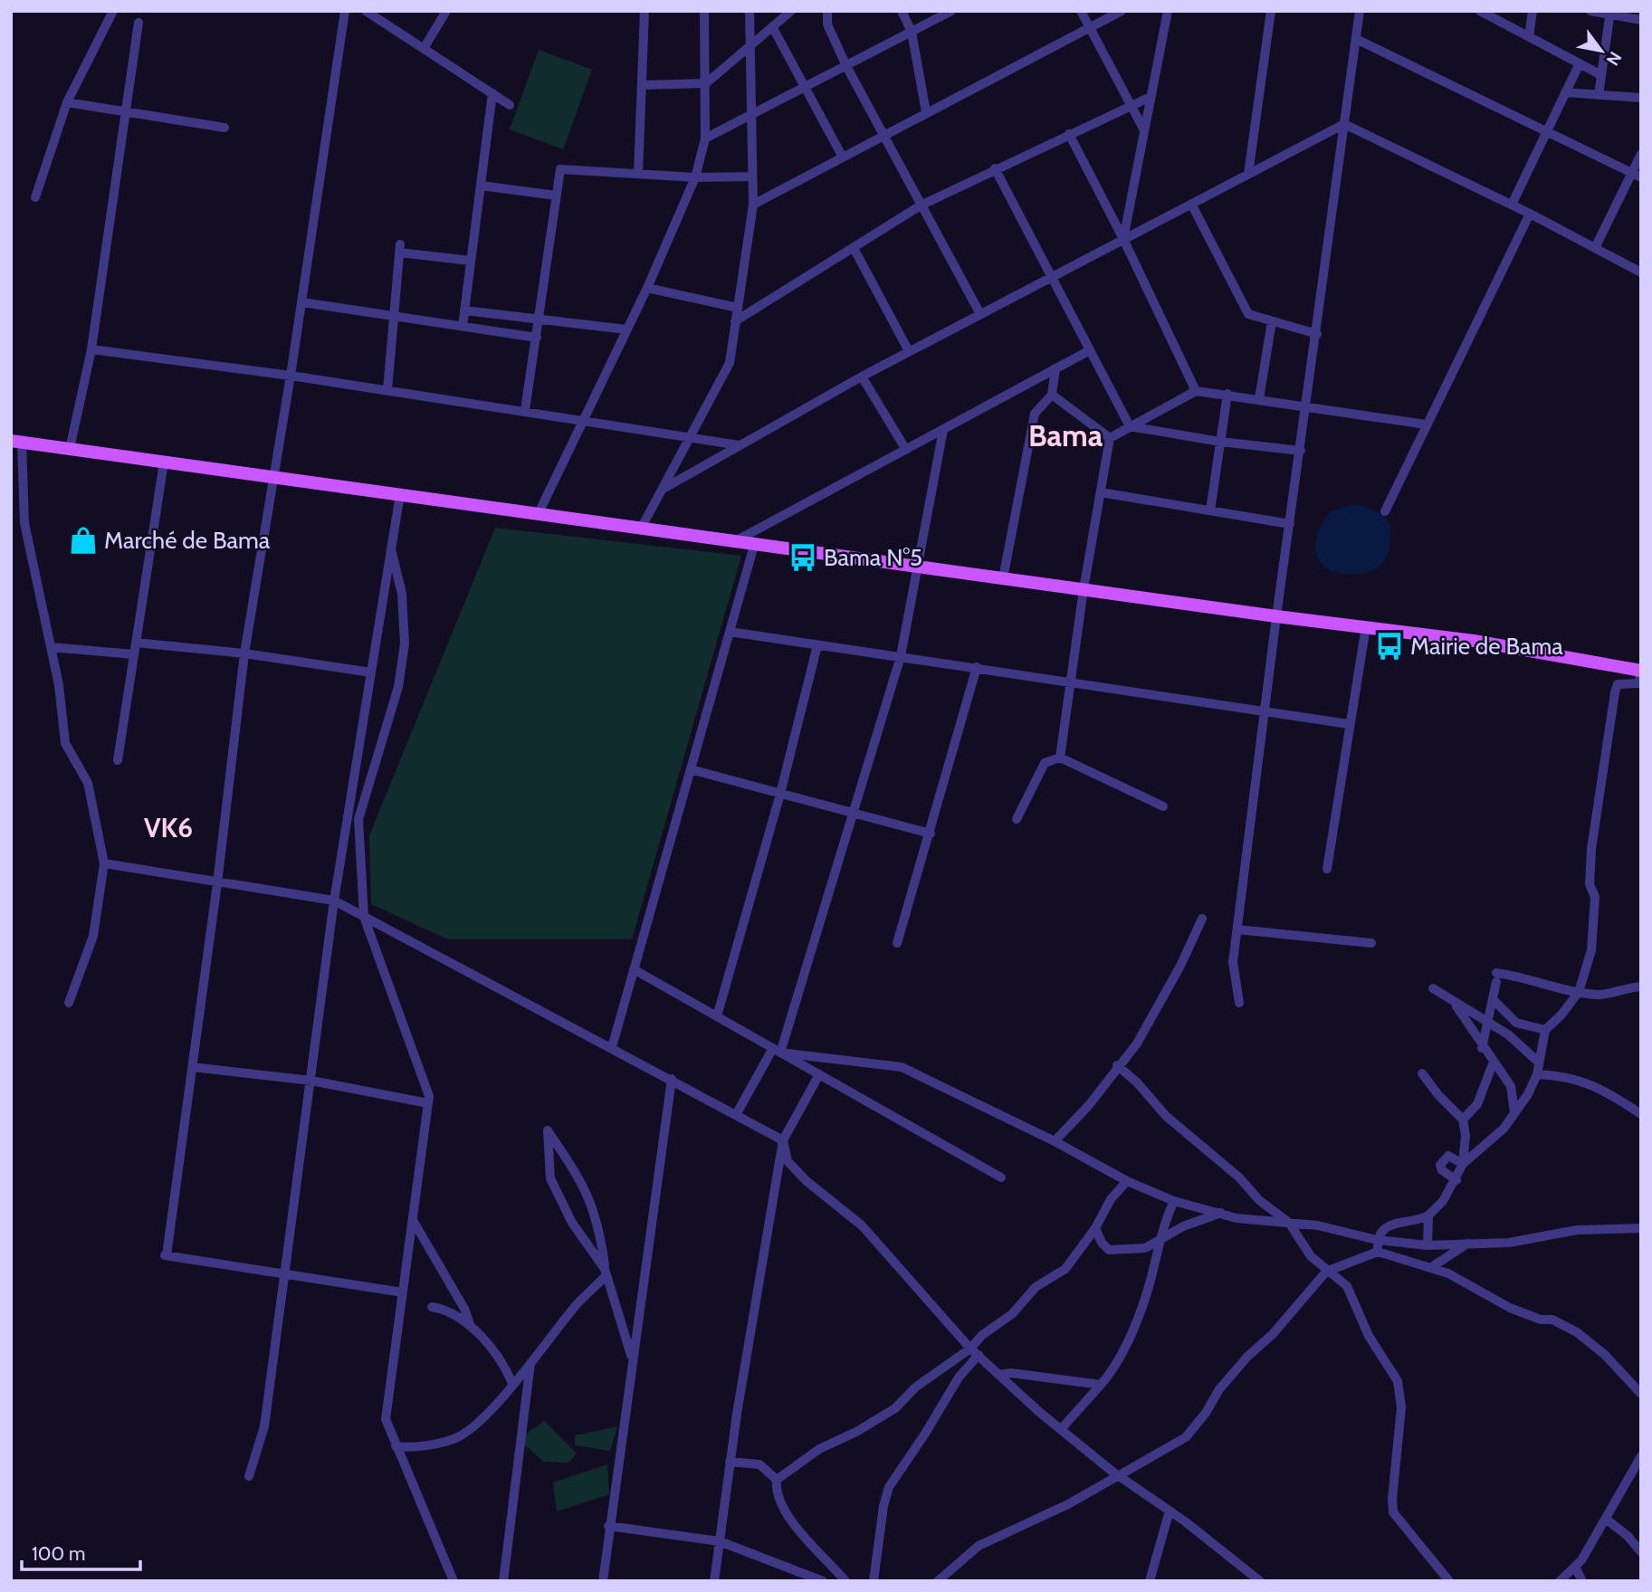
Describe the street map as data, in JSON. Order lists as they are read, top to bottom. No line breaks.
{"districts":["Bama","VK6"],"places":{"shop":["Marché de Bama"],"bus stop":["Bama N°5","Mairie de Bama"]},"scale_bar":"100 m","north":"bottom right"}
